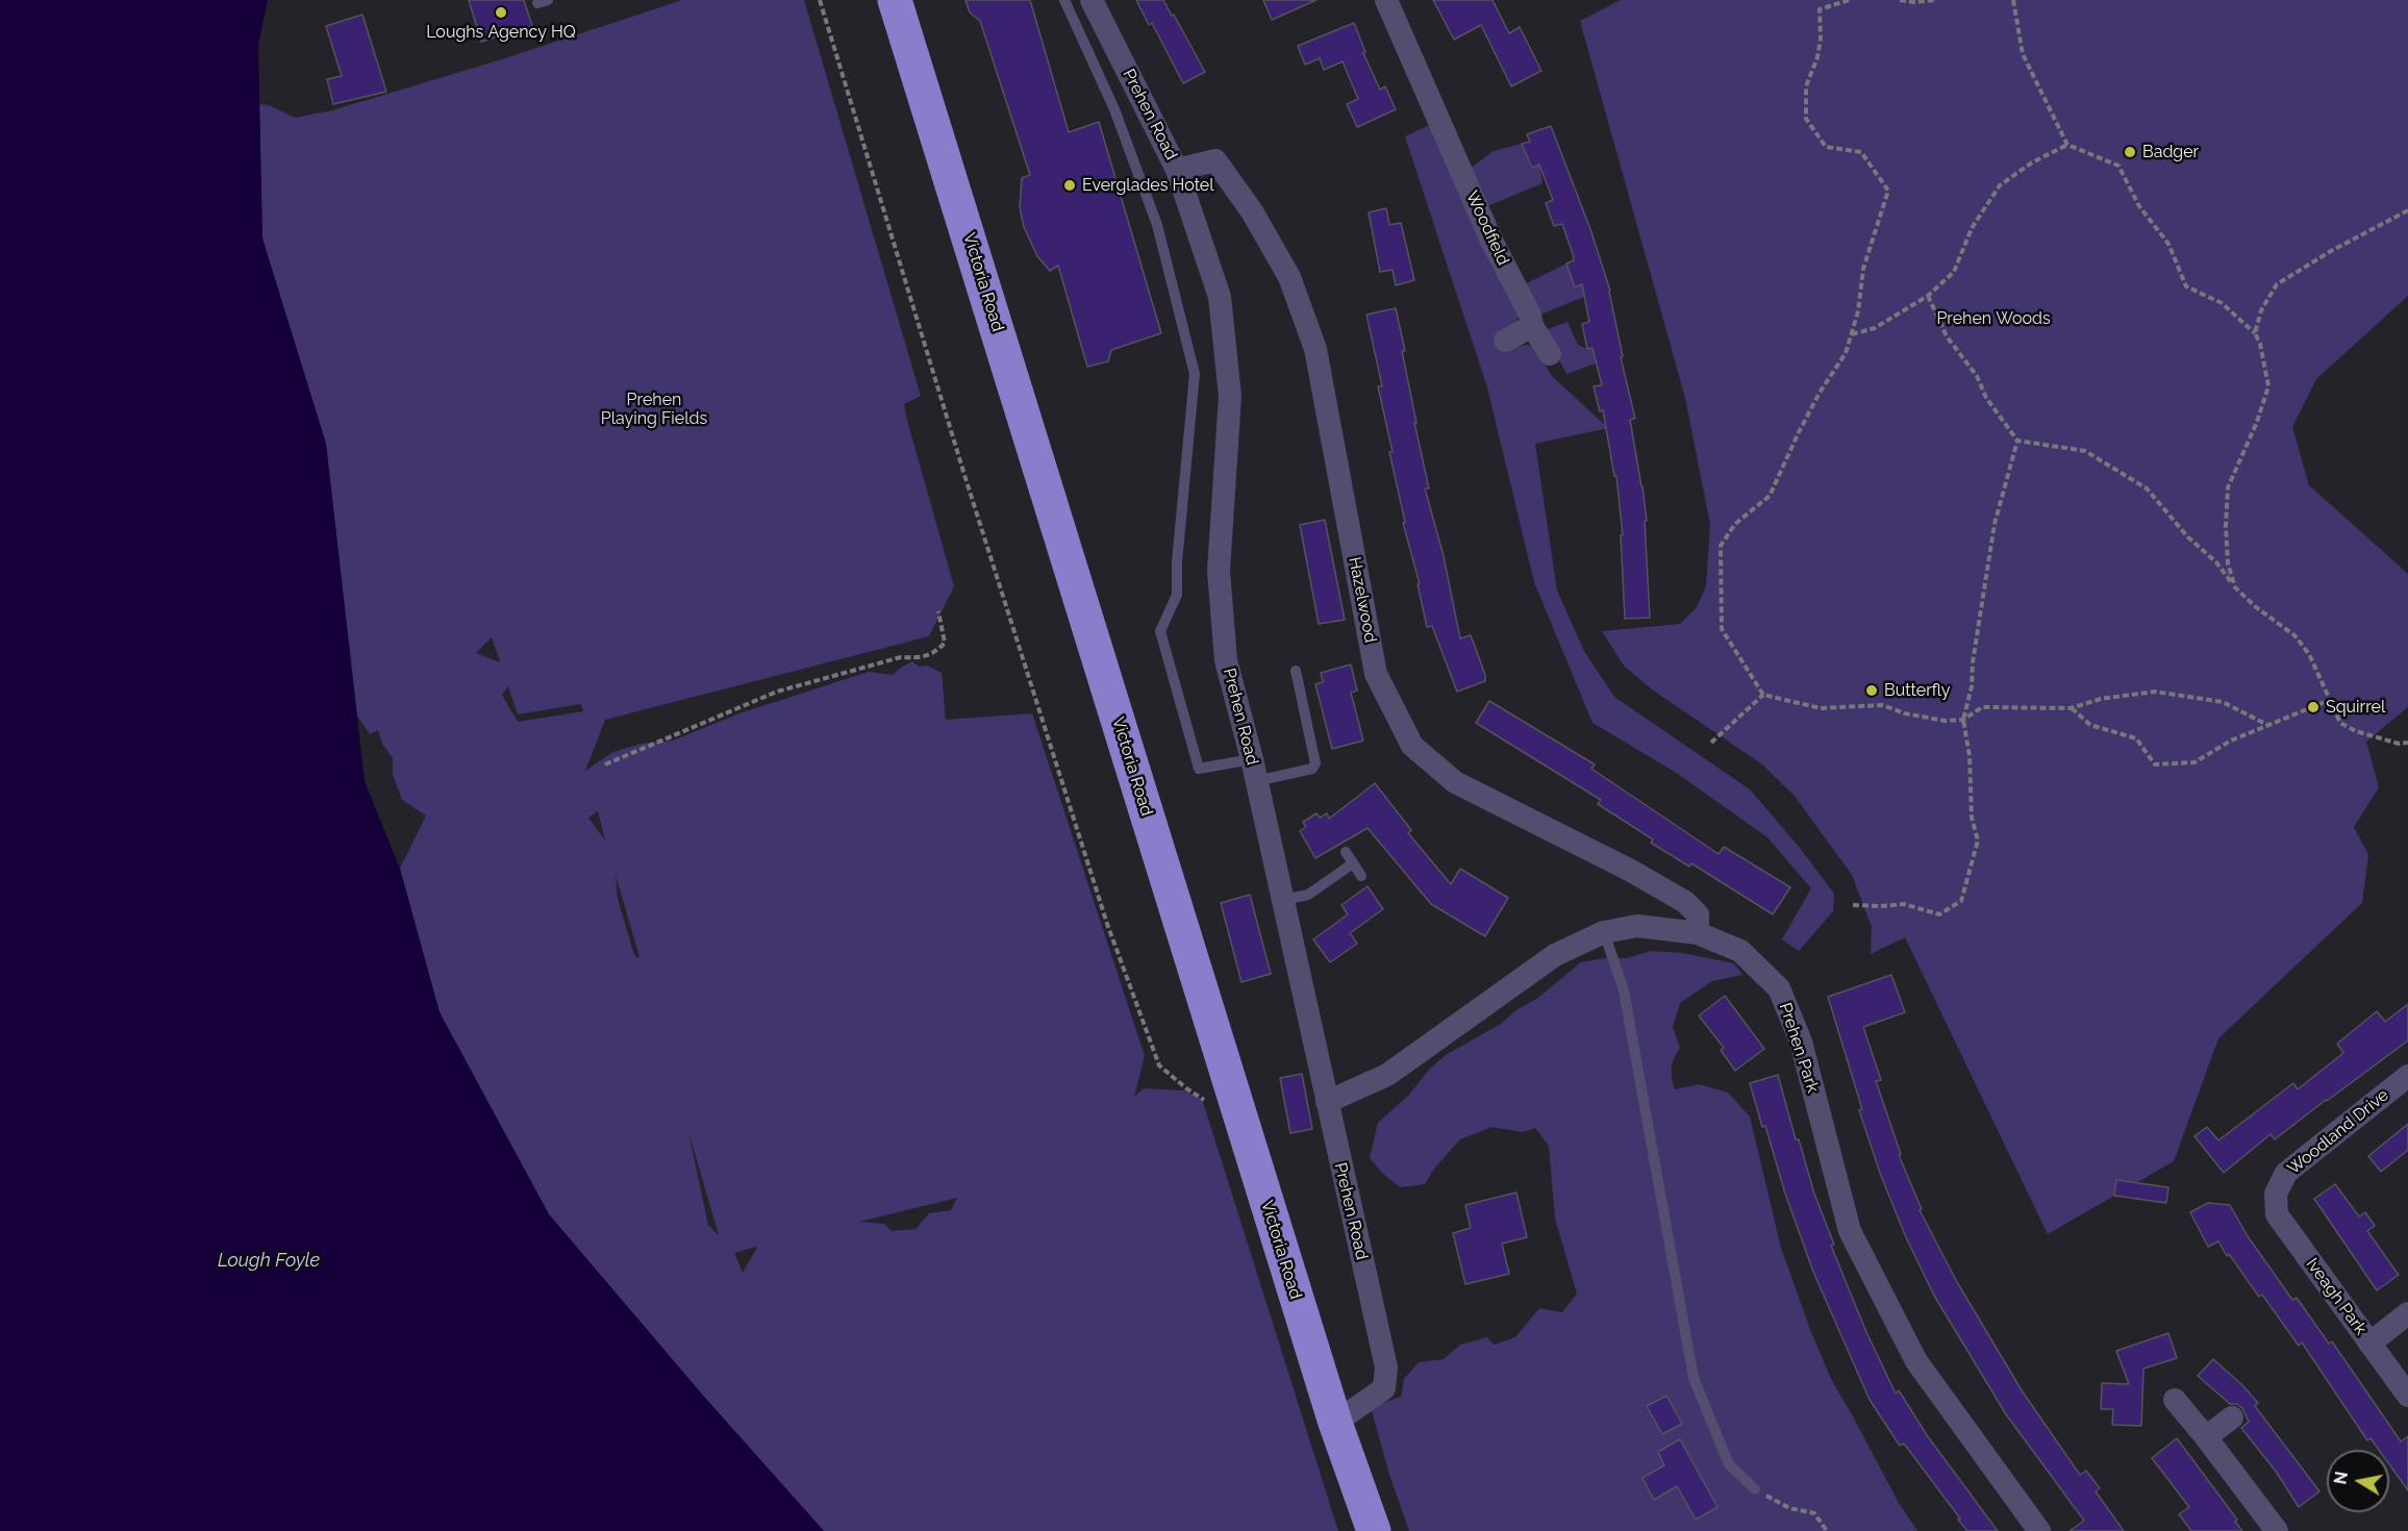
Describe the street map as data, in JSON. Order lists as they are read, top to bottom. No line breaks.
{"streets":{"highway":["Victoria Road"],"street":["Prehen Road","Woodfield","Hazelwood","Prehen Park","Woodland Drive","Iveagh Park"]},"crossings":[["Prehen Road","Victoria Road"],["Prehen Road","Hazelwood"],["Prehen Road","Prehen Park"],["Hazelwood","Prehen Park"],["Woodland Drive","Iveagh Park"]],"water":["Lough Foyle"],"parks":["Prehen Woods","Prehen Playing Fields"],"places":["Loughs Agency HQ","Badger","Everglades Hotel","Butterfly","Squirrel"],"north":"left"}
